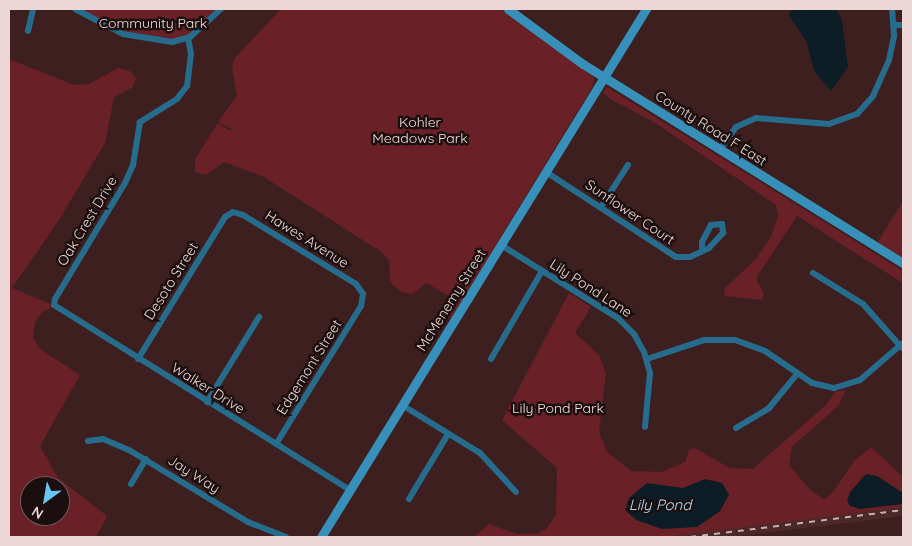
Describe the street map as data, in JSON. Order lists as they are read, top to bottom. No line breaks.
{"streets":{"street":["County Road F East","Sunflower Court","Oak Crest Drive","Hawes Avenue","Desoto Street","Lily Pond Lane","McMenemy Street","Edgemont Street","Walker Drive","Jay Way"]},"crossings":[["County Road F East","McMenemy Street"],["Sunflower Court","McMenemy Street"],["Oak Crest Drive","Walker Drive"],["Hawes Avenue","Desoto Street"],["Hawes Avenue","Edgemont Street"],["Desoto Street","Walker Drive"],["Lily Pond Lane","McMenemy Street"],["McMenemy Street","Walker Drive"],["Edgemont Street","Walker Drive"]],"water":["Lily Pond"],"parks":["Community Park","Kohler Meadows Park","Lily Pond Park"],"north":"bottom left"}
